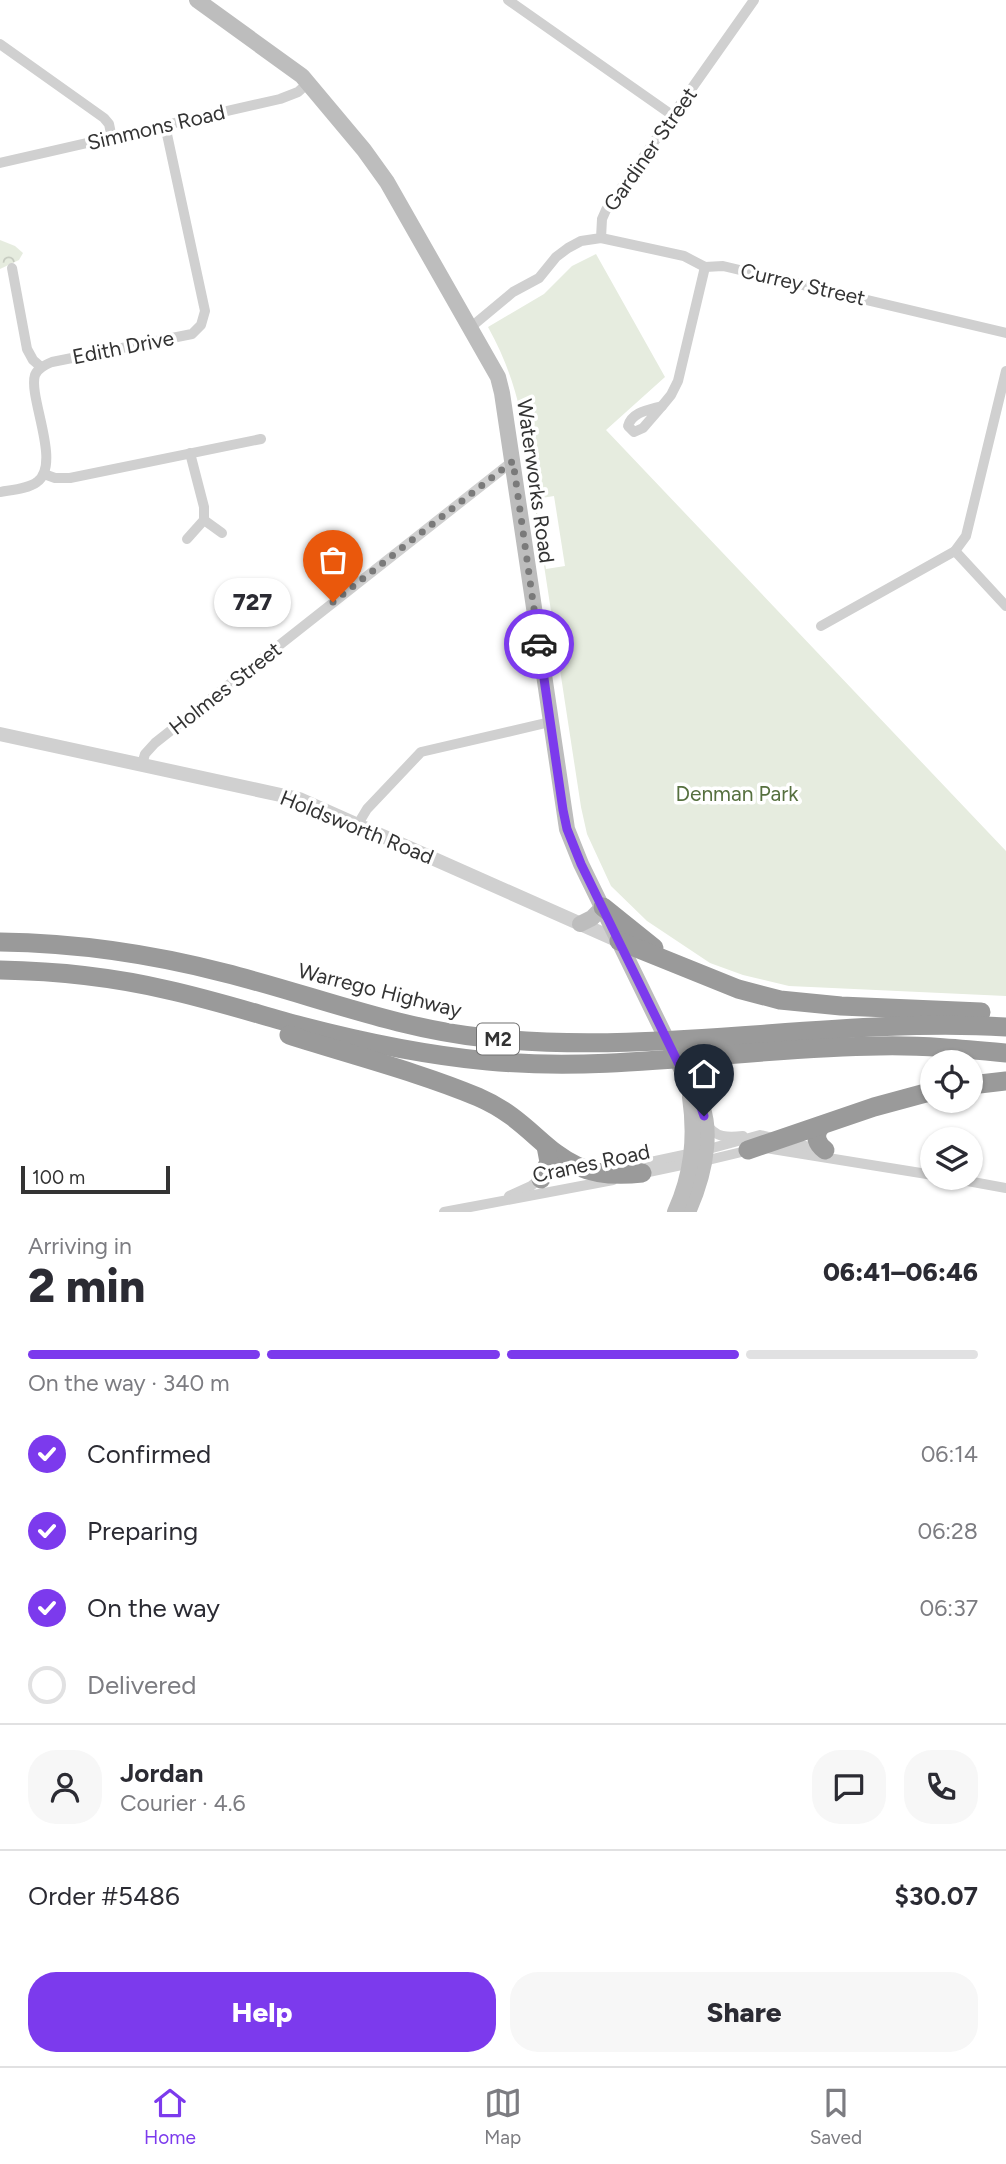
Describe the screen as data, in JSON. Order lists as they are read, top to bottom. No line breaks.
{"streets":{"highway":["Warrego Highway","M2"],"main road":["Waterworks Road"],"street":["Simmons Road","Gardiner Street","Currey Street","Edith Drive","Holmes Street","Holdsworth Road","Cranes Road"]},"crossings":[["Simmons Road","Edith Drive"],["Simmons Road","Waterworks Road"],["Gardiner Street","Currey Street"],["Gardiner Street","Waterworks Road"],["Waterworks Road","Holmes Street"],["Waterworks Road","Holdsworth Road"],["Waterworks Road","Cranes Road"],["Holmes Street","Holdsworth Road"]],"parks":["Denman Park"],"places":["727"],"scale_bar":"100 m","page":{"bubble":"727","scale":"100 m","heading":["2 min","Arriving in","06:41–06:46"],"panel":["Jordan","Courier · 4.6","Order #5486","$30.07"],"bar":"On the way · 340 m","list":[["Confirmed","06:14"],["Preparing","06:28"],["On the way","06:37"],"Delivered"],"buttons":["Help","Share"],"tabs":["Home","Map","Saved"]}}
